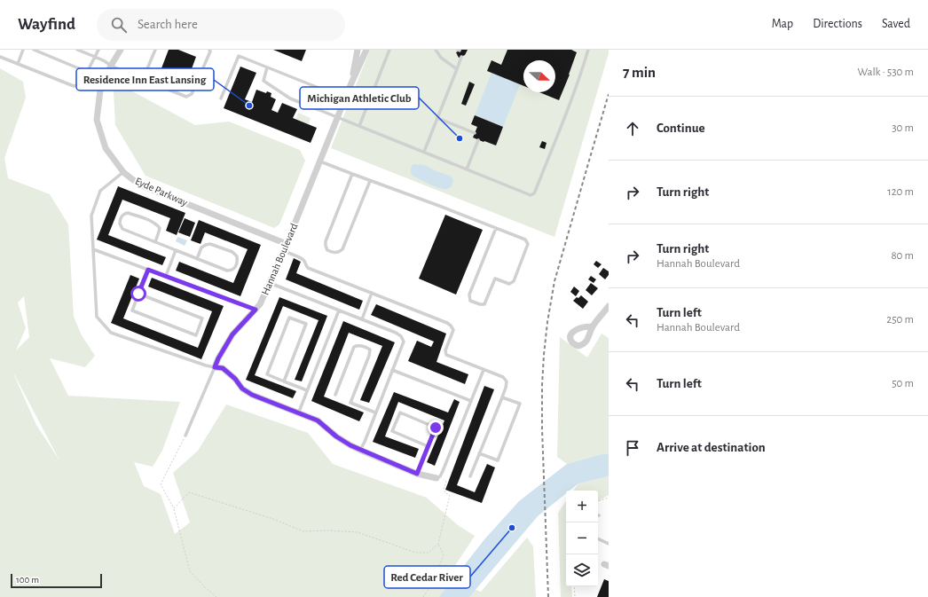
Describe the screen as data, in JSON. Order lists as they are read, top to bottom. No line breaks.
{"streets":{"street":["Eyde Parkway","Hannah Boulevard"]},"crossings":[["Eyde Parkway","Hannah Boulevard"]],"places":["Residence Inn East Lansing","Michigan Athletic Club","Red Cedar River"],"scale_bar":"100 m","north":"right","page":{"header":"Wayfind","search":"Search here","nav":["Map","Directions","Saved"],"heading":["7 min","Walk · 530 m"],"list":[["Continue","30 m"],["Turn right","120 m"],["Turn right","Hannah Boulevard","80 m"],["Turn left","Hannah Boulevard","250 m"],["Turn left","50 m"],"Arrive at destination"],"map_buttons":["+","−"],"scale":"100 m"}}
